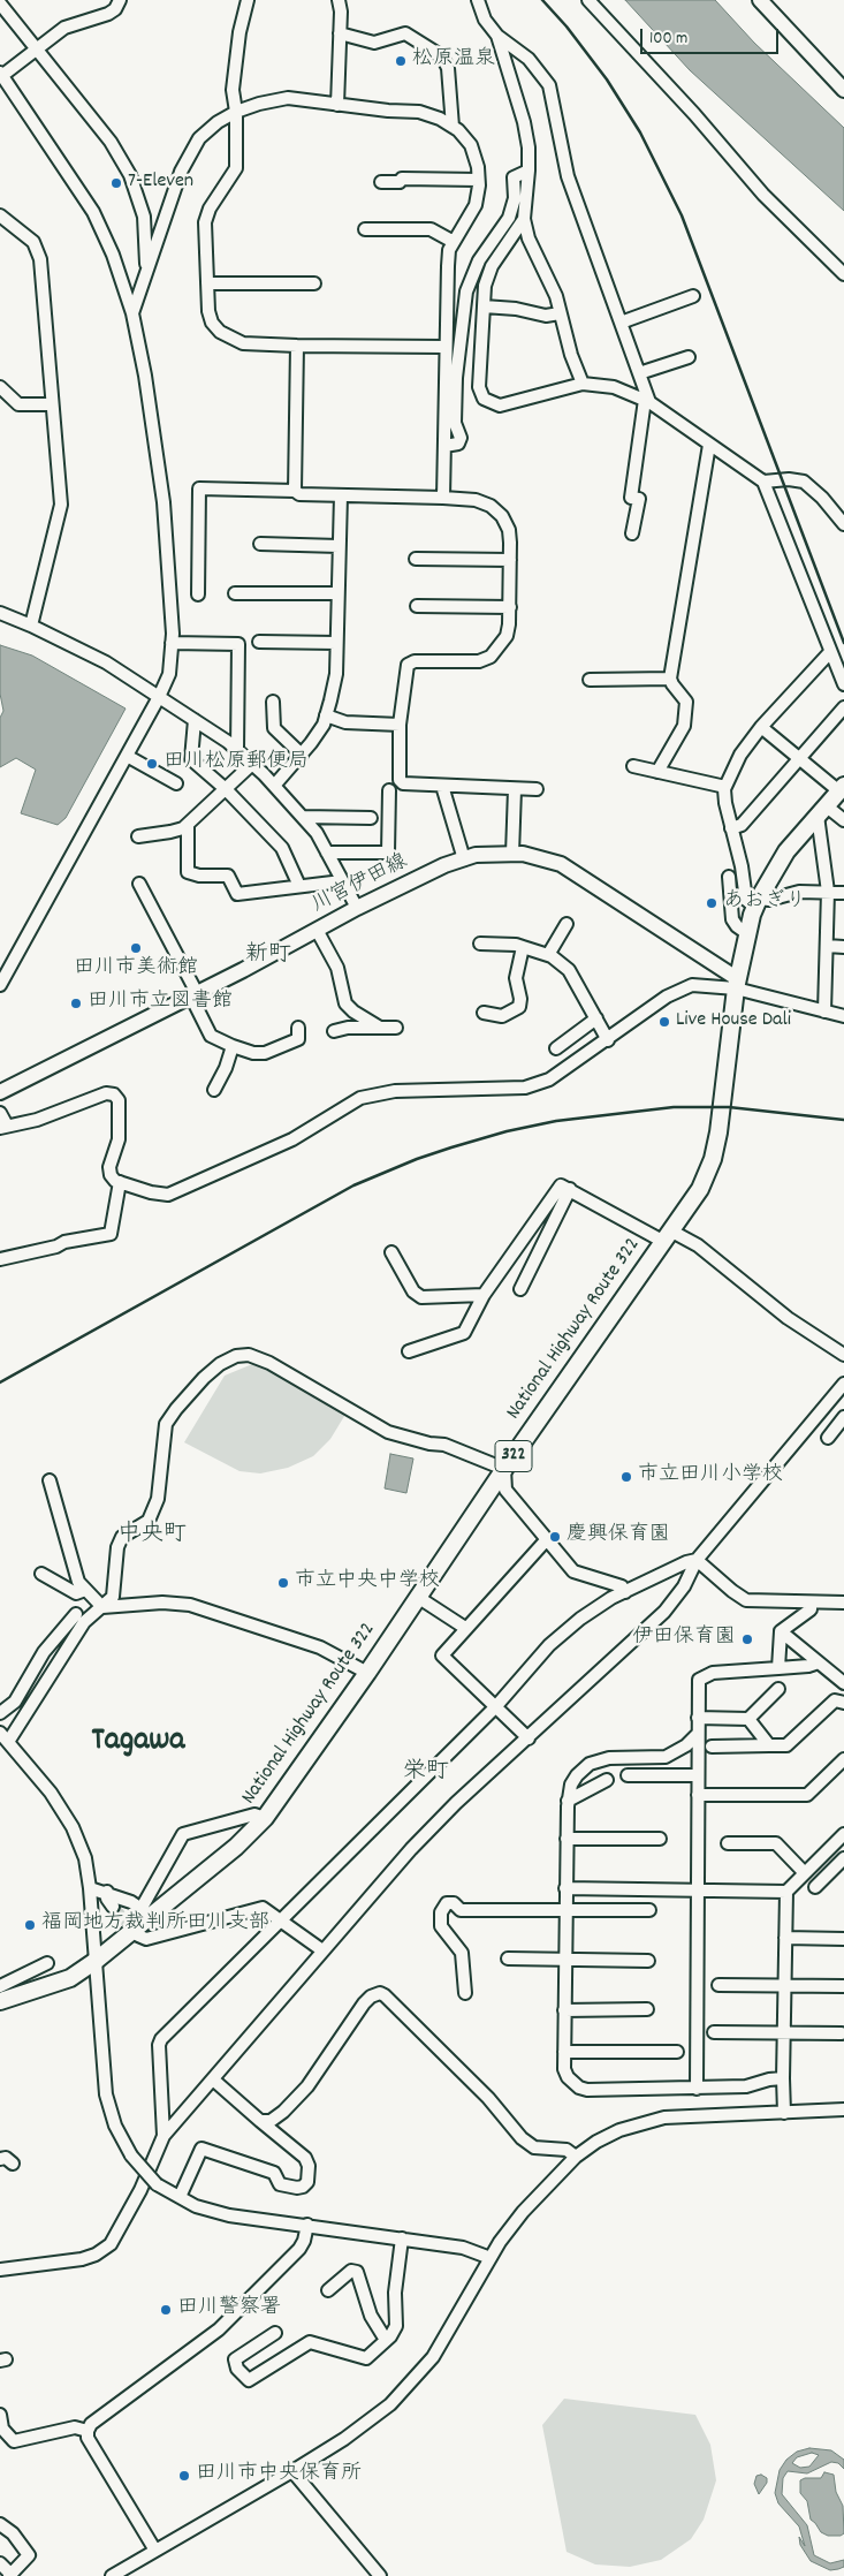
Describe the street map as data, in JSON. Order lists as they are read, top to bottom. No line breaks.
{"streets":{"highway":["National Highway Route 322","322"],"main road":["川宮伊田線"]},"crossings":[["川宮伊田線","National Highway Route 322"]],"districts":["新町","中央町","Tagawa","栄町"],"places":["松原温泉","7-Eleven","田川松原郵便局","あおぎり","田川市美術館","田川市立図書館","Live House Dali","市立田川小学校","慶興保育園","市立中央中学校","伊田保育園","福岡地方裁判所田川支部","田川警察署","田川市中央保育所"],"scale_bar":"100 m"}
